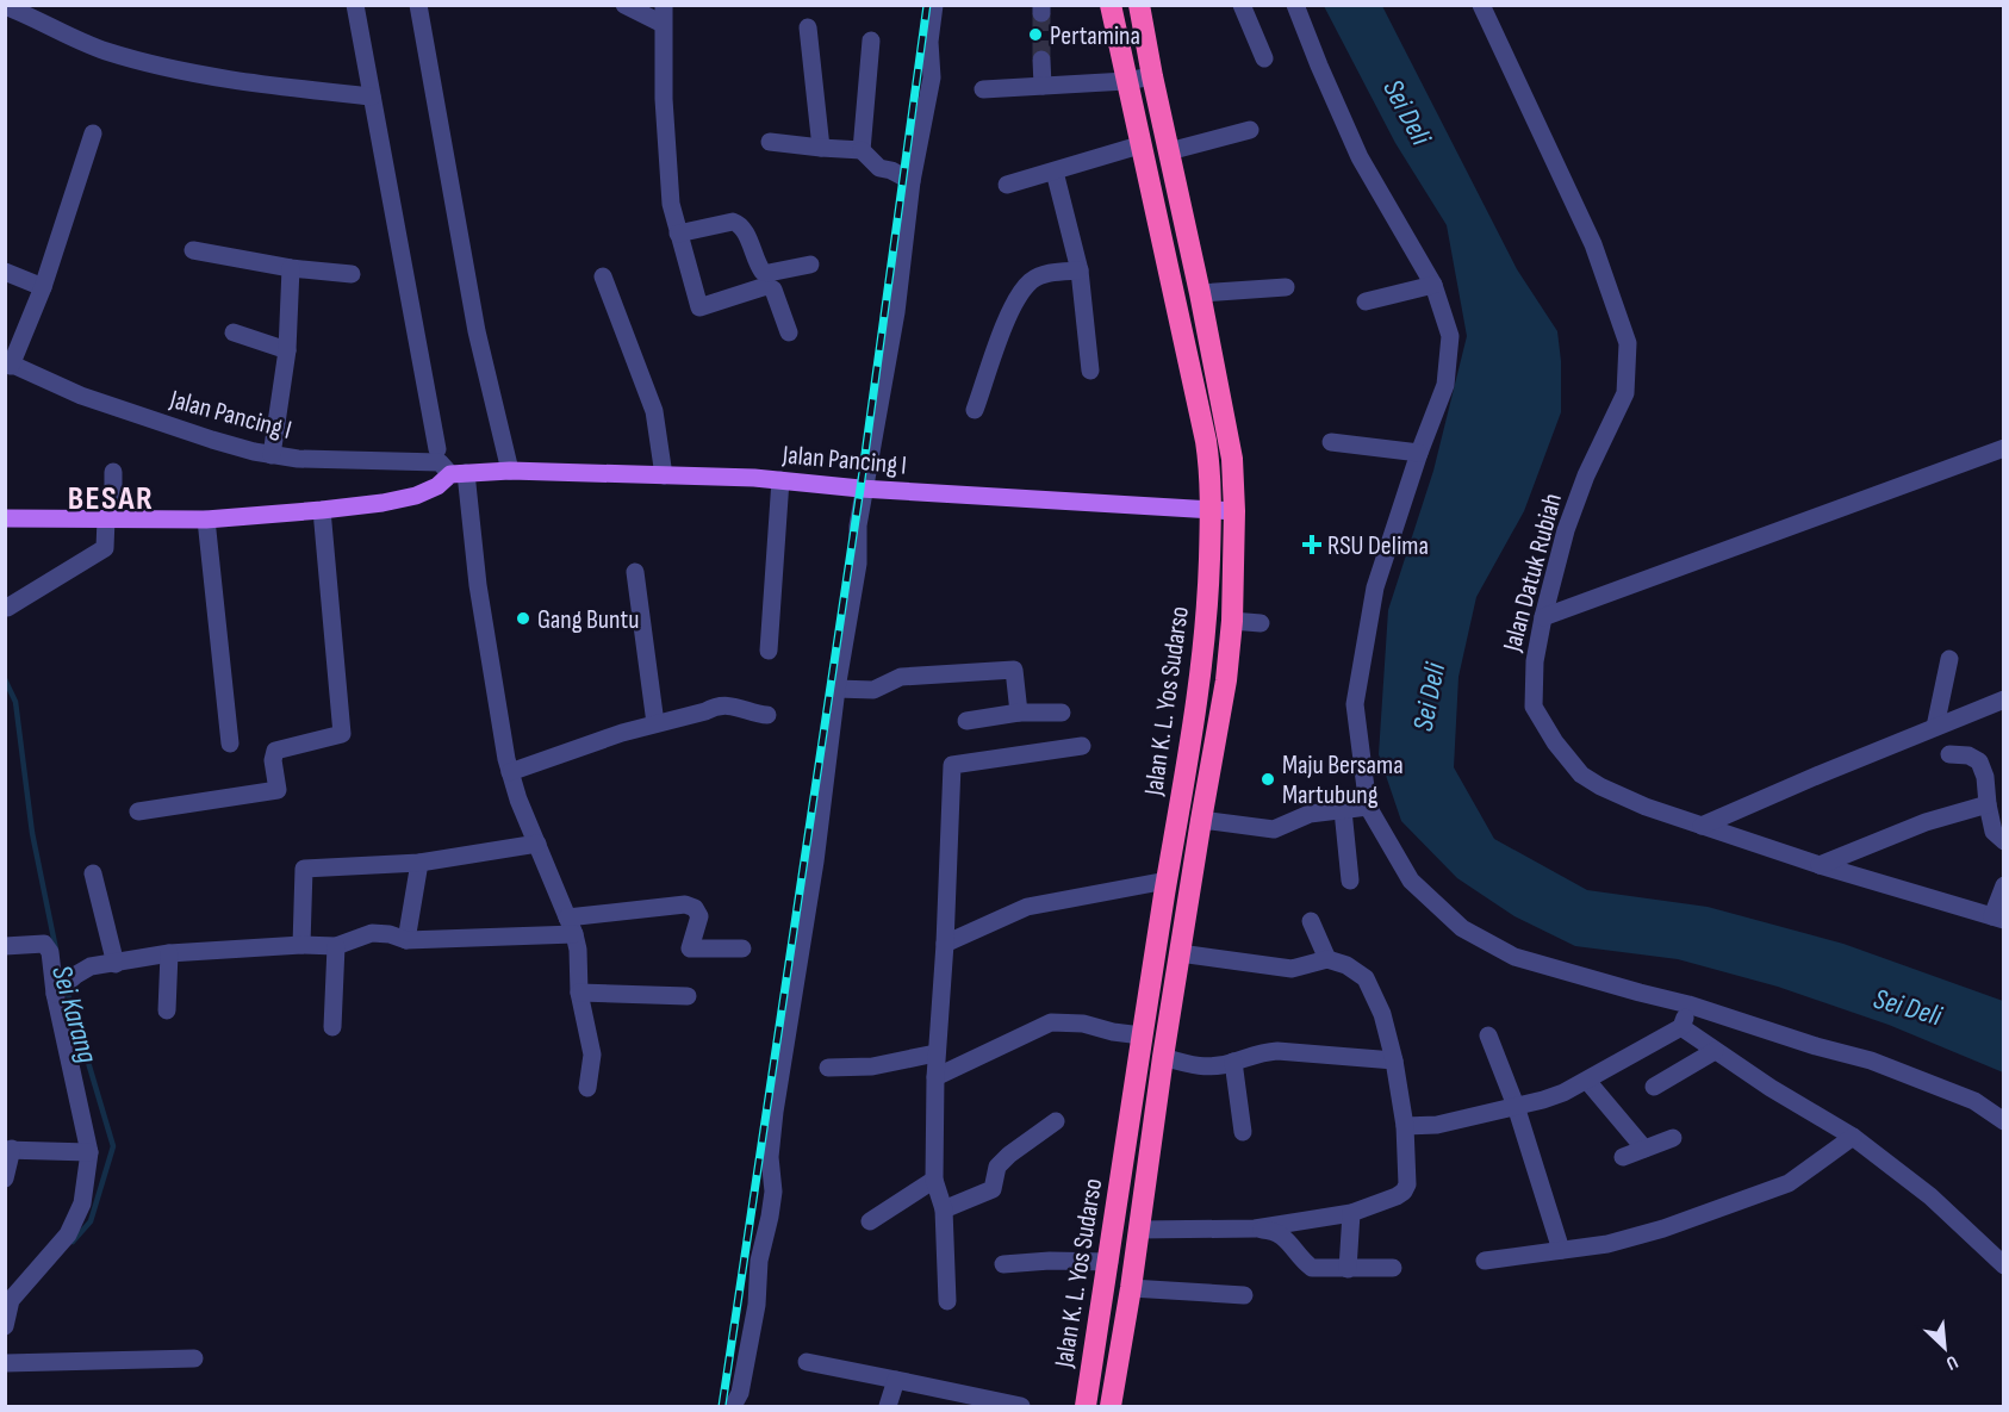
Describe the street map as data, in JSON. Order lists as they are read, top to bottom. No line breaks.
{"streets":{"highway":["Jalan K. L. Yos Sudarso"],"main road":["Jalan Pancing I"],"street":["Jalan Datuk Rubiah"]},"crossings":[["Jalan Pancing I","Jalan K. L. Yos Sudarso"]],"districts":["BESAR"],"water":["Sei Deli","Sei Karang"],"places":{"other":["Pertamina","Gang Buntu","Maju Bersama Martubung"],"health":["RSU Delima"]},"north":"bottom right"}
